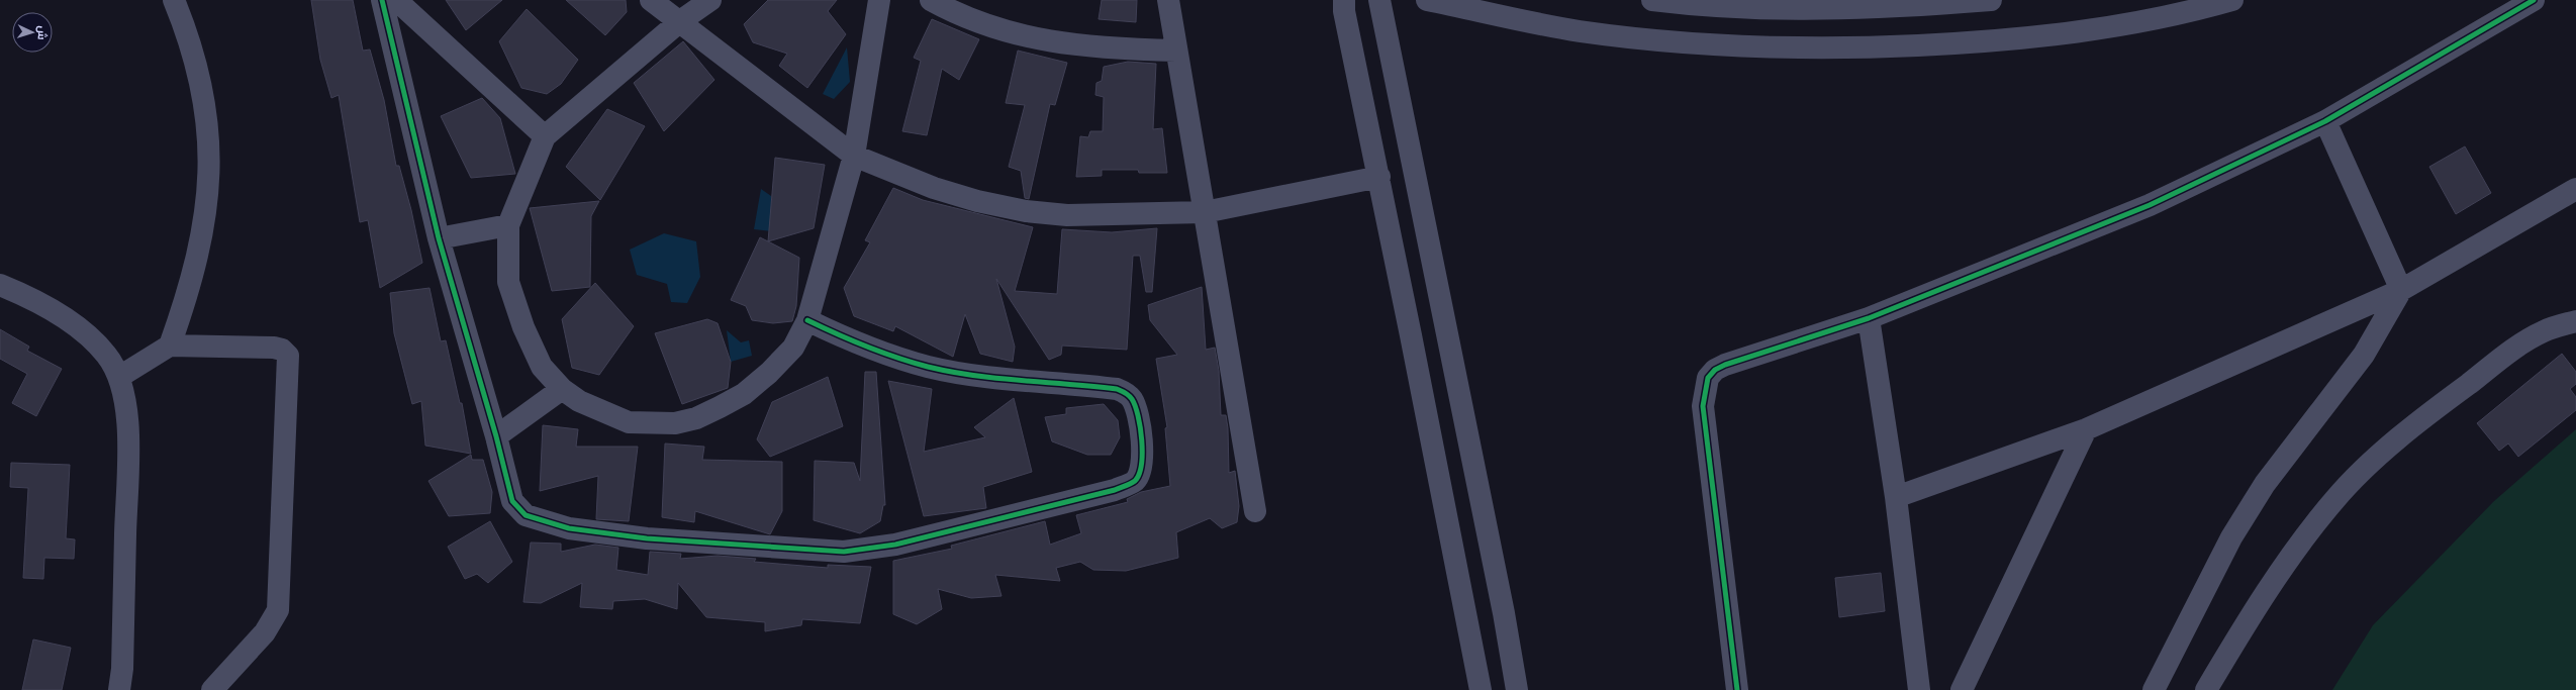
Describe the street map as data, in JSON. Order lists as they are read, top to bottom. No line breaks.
{"north":"right"}
